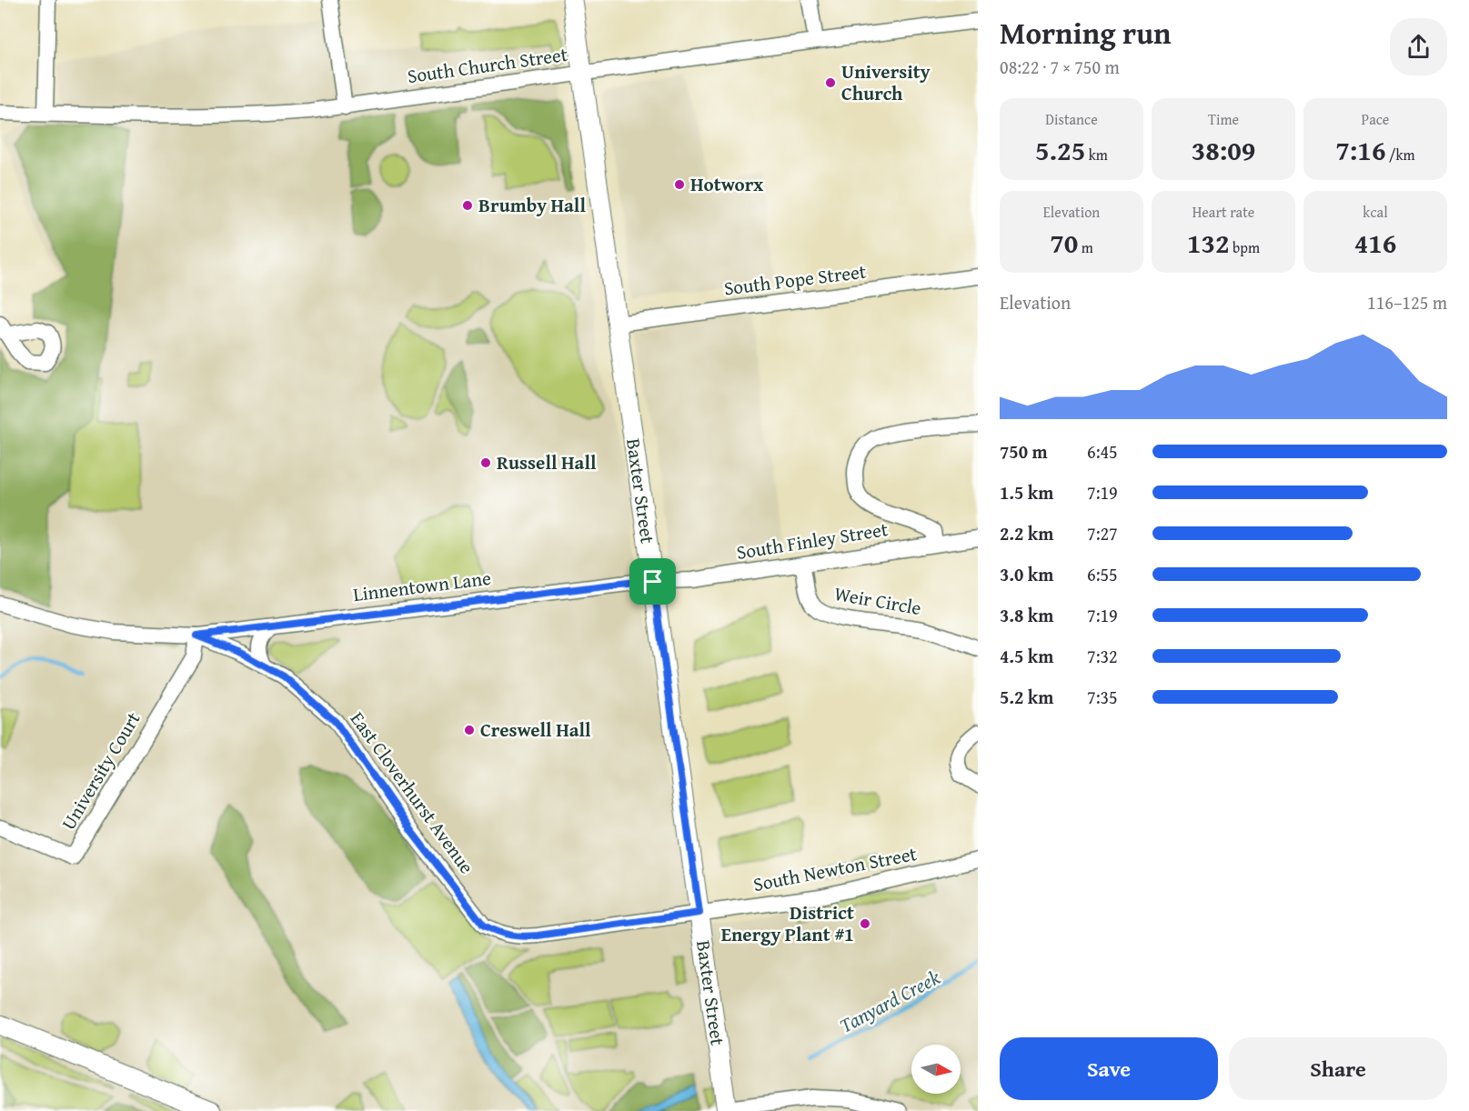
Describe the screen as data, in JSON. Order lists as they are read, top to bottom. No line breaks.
{"streets":{"main road":["Baxter Street"],"street":["South Church Street","South Pope Street","South Finley Street","Linnentown Lane","Weir Circle","University Court","East Cloverhurst Avenue","South Newton Street"]},"crossings":[["South Church Street","Baxter Street"],["South Pope Street","Baxter Street"],["Baxter Street","South Finley Street"],["Baxter Street","Linnentown Lane"],["Baxter Street","East Cloverhurst Avenue"],["Baxter Street","South Newton Street"],["South Finley Street","Linnentown Lane"],["South Finley Street","Weir Circle"],["Linnentown Lane","University Court"],["Linnentown Lane","East Cloverhurst Avenue"],["University Court","East Cloverhurst Avenue"],["East Cloverhurst Avenue","South Newton Street"]],"water":["Tanyard Creek"],"places":["University Church","Hotworx","Brumby Hall","Russell Hall","Creswell Hall","District Energy Plant #1"],"north":"right","page":{"heading":["Morning run","08:22 · 7 × 750 m"],"stats":[["Distance","5.25 km"],["Time","38:09"],["Pace","7:16 /km"],["Elevation","70 m"],["Heart rate","132 bpm"],["kcal","416"]],"chart":["Elevation","116–125 m"],"list":[{"name":"750 m","note":"6:45"},{"name":"1.5 km","note":"7:19"},{"name":"2.2 km","note":"7:27"},{"name":"3.0 km","note":"6:55"},{"name":"3.8 km","note":"7:19"},{"name":"4.5 km","note":"7:32"},{"name":"5.2 km","note":"7:35"}],"buttons":["Save","Share"]}}
